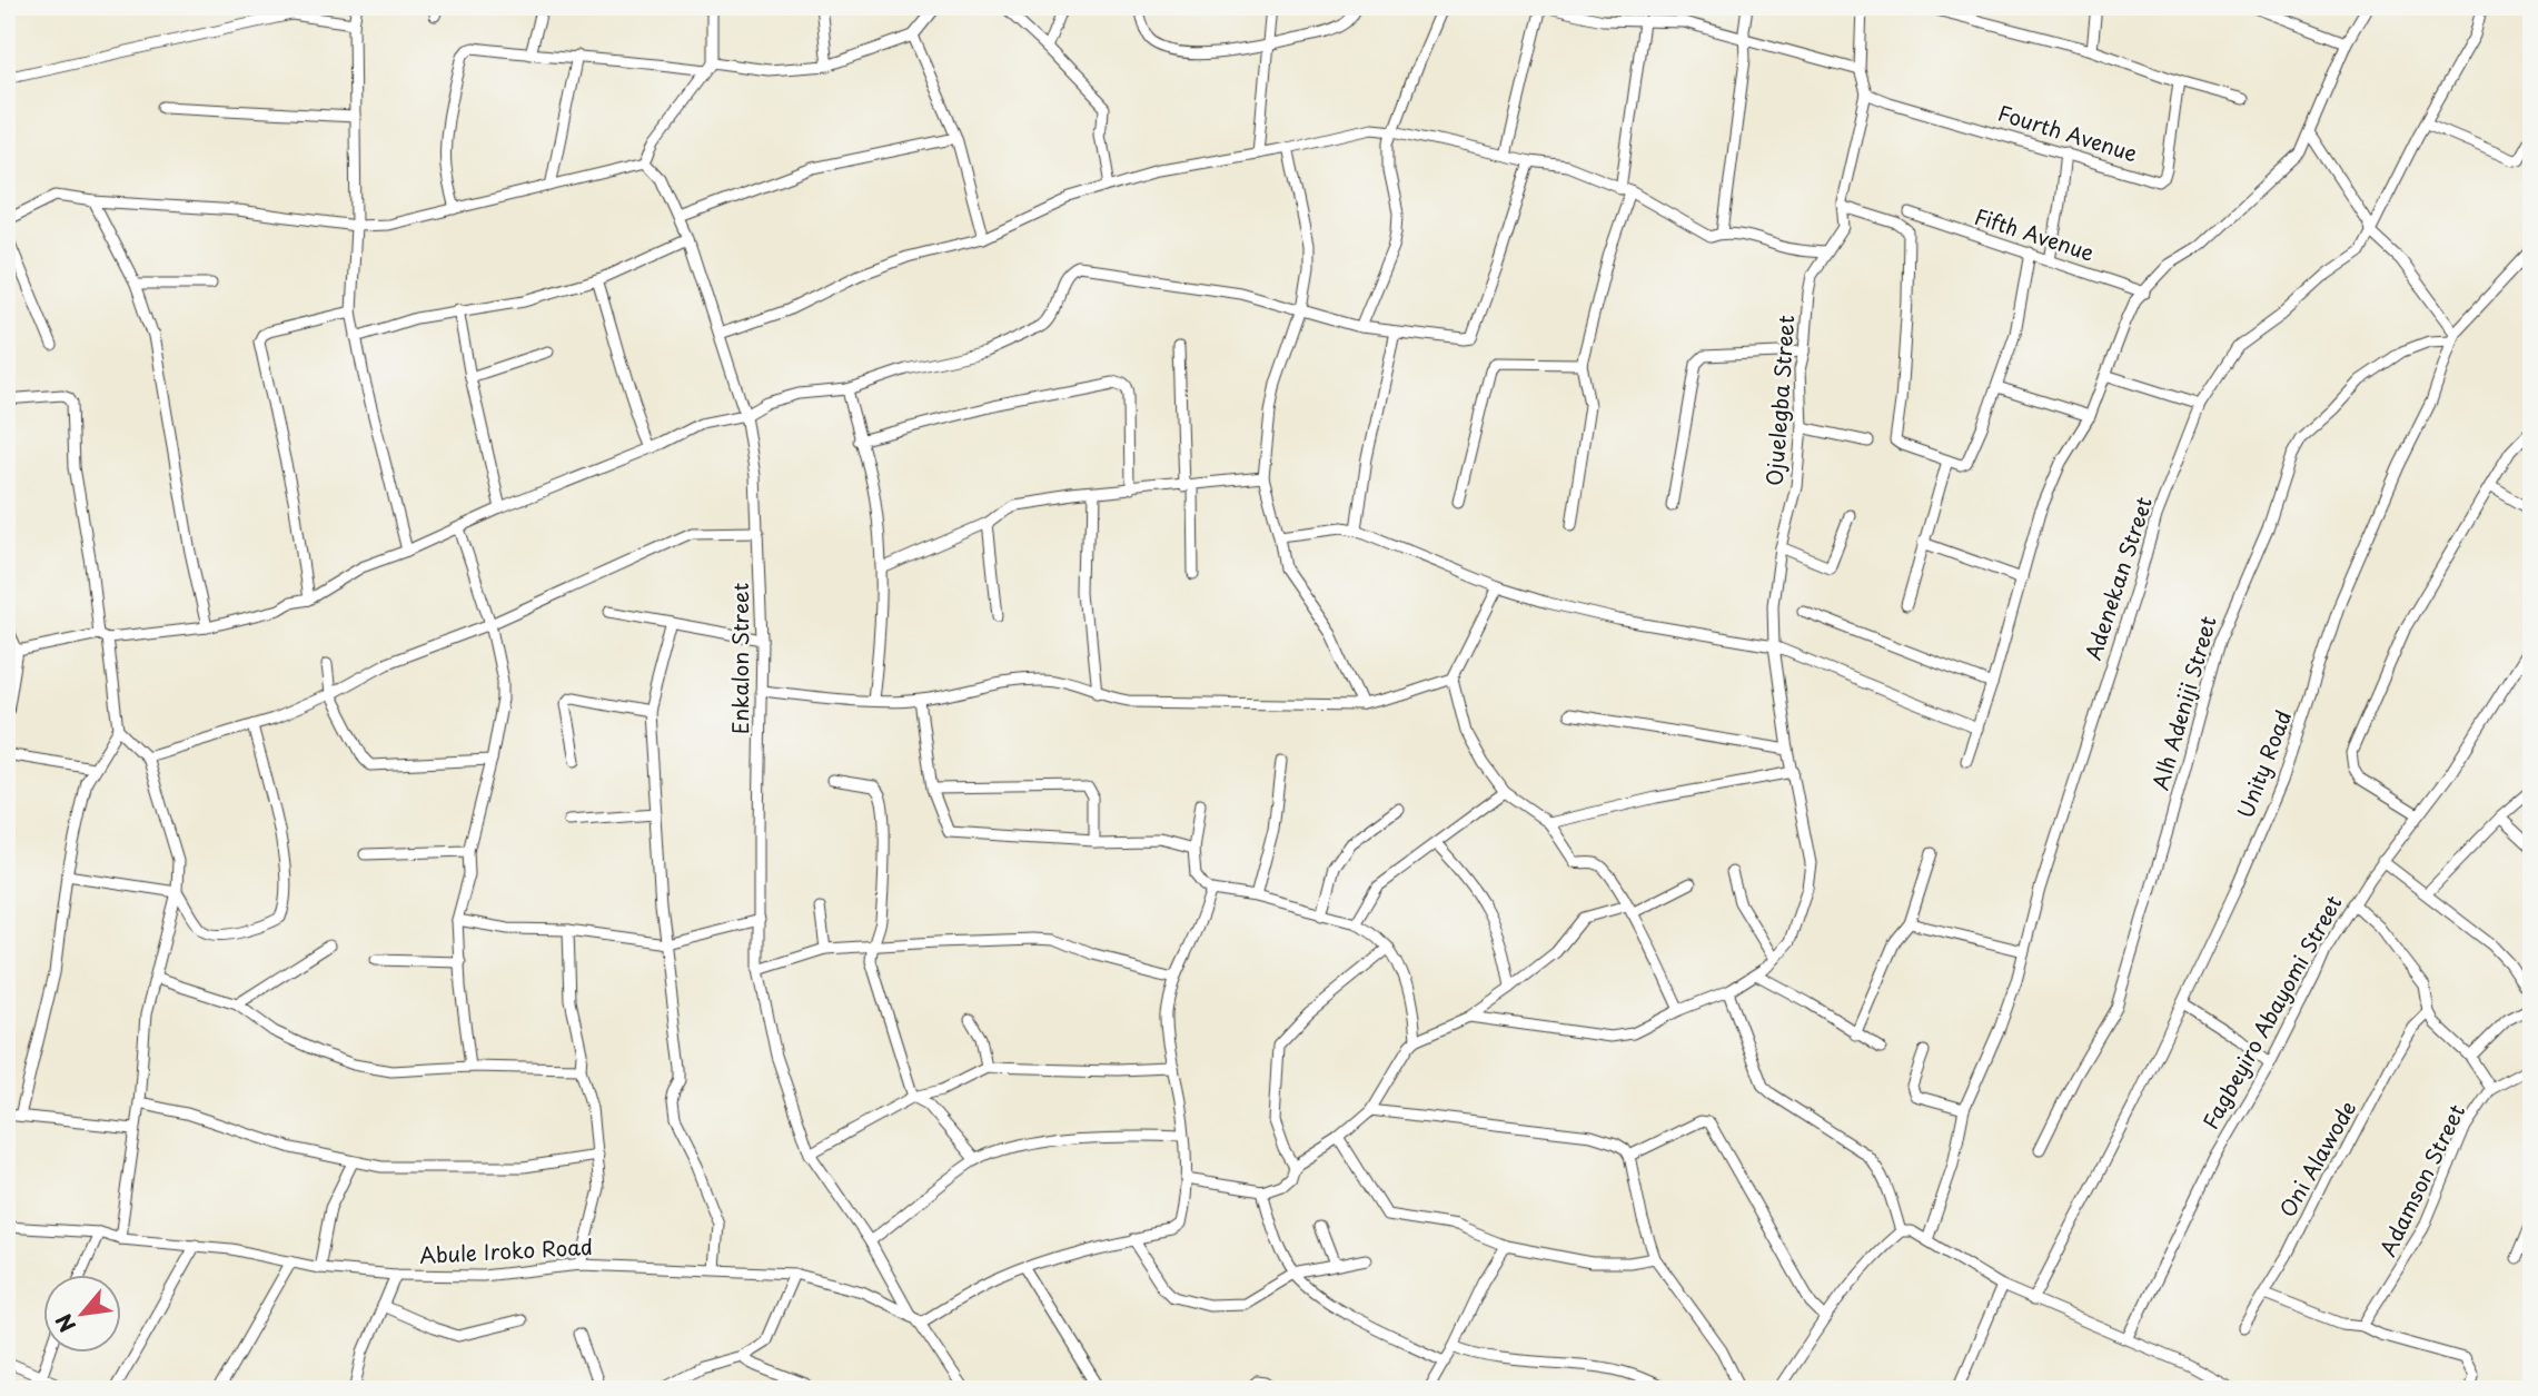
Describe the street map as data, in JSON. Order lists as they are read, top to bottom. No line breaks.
{"streets":{"street":["Fourth Avenue","Fifth Avenue","Ojuelegba Street","Adenekan Street","Enkalon Street","Alh Adeniji Street","Unity Road","Fagbeyiro Abayomi Street","Oni Alawode","Adamson Street","Abule Iroko Road"]},"crossings":[["Fourth Avenue","Ojuelegba Street"],["Enkalon Street","Abule Iroko Road"],["Alh Adeniji Street","Unity Road"]],"north":"bottom left"}
